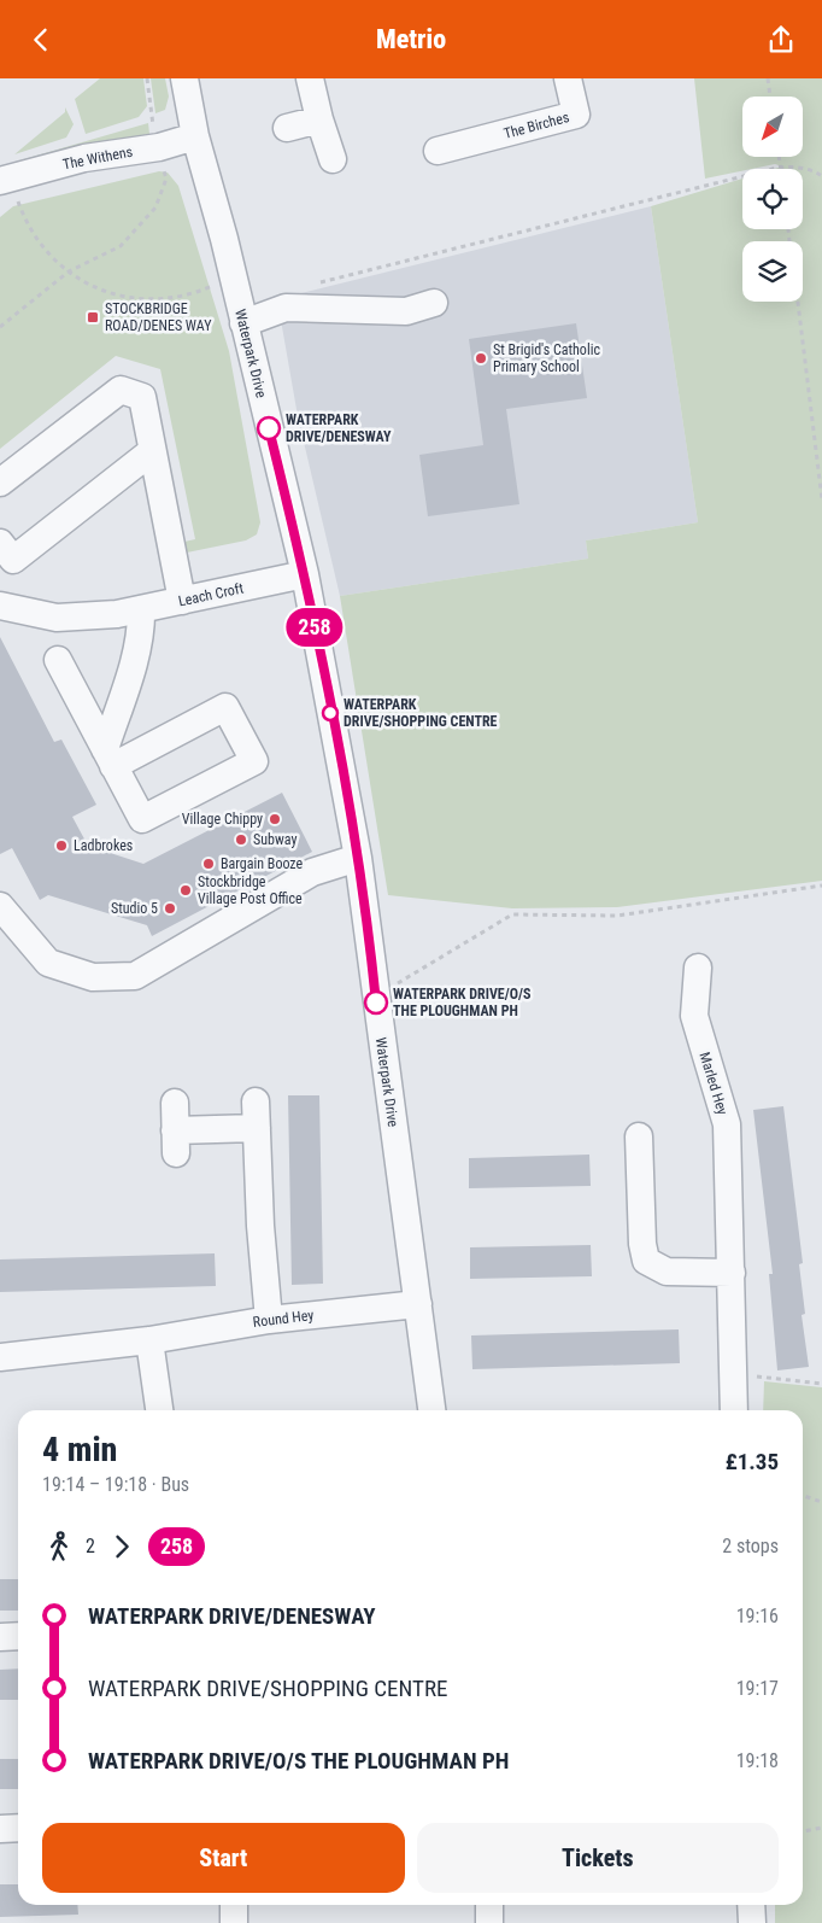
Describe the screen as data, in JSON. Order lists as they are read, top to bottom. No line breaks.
{"streets":{"street":["The Birches","The Withens","Waterpark Drive","Leach Croft","Marled Hey","Round Hey"]},"crossings":[["The Withens","Waterpark Drive"],["Waterpark Drive","Leach Croft"],["Waterpark Drive","Round Hey"]],"places":{"transit":["STOCKBRIDGE ROAD/DENES WAY"],"other":["St Brigid's Catholic Primary School","WATERPARK DRIVE/DENESWAY","WATERPARK DRIVE/SHOPPING CENTRE","Village Chippy","Subway","Ladbrokes","Bargain Booze","Stockbridge Village Post Office","Studio 5","WATERPARK DRIVE/O/S THE PLOUGHMAN PH"]},"lines":["bus line 258"],"north":"bottom left","page":{"header":"Metrio","on_map":"258","heading":["4 min","19:14 – 19:18 · Bus","£1.35"],"legs":["2","258","2 stops"],"list":[{"name":"WATERPARK DRIVE/DENESWAY","value":"19:16"},{"name":"WATERPARK DRIVE/SHOPPING CENTRE","value":"19:17"},{"name":"WATERPARK DRIVE/O/S THE PLOUGHMAN PH","value":"19:18"}],"buttons":["Start","Tickets"]}}
